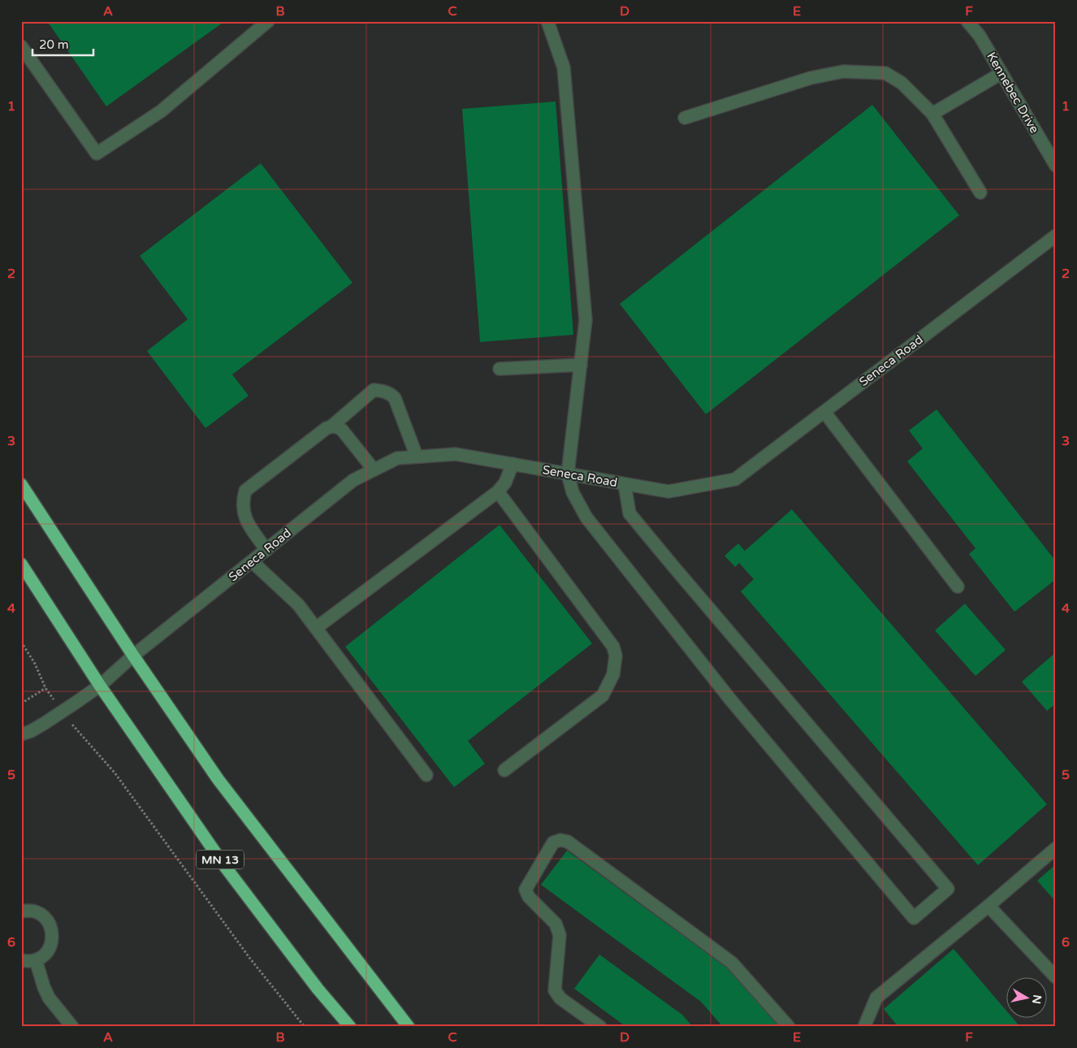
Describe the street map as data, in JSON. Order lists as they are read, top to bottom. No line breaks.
{"streets":{"highway":["MN 13"],"street":["Kennebec Drive","Seneca Road"]},"crossings":[["Seneca Road","MN 13"]],"scale_bar":"20 m","north":"right","grid":{"columns":["A","B","C","D","E","F"],"rows":["1","2","3","4","5","6"]}}
